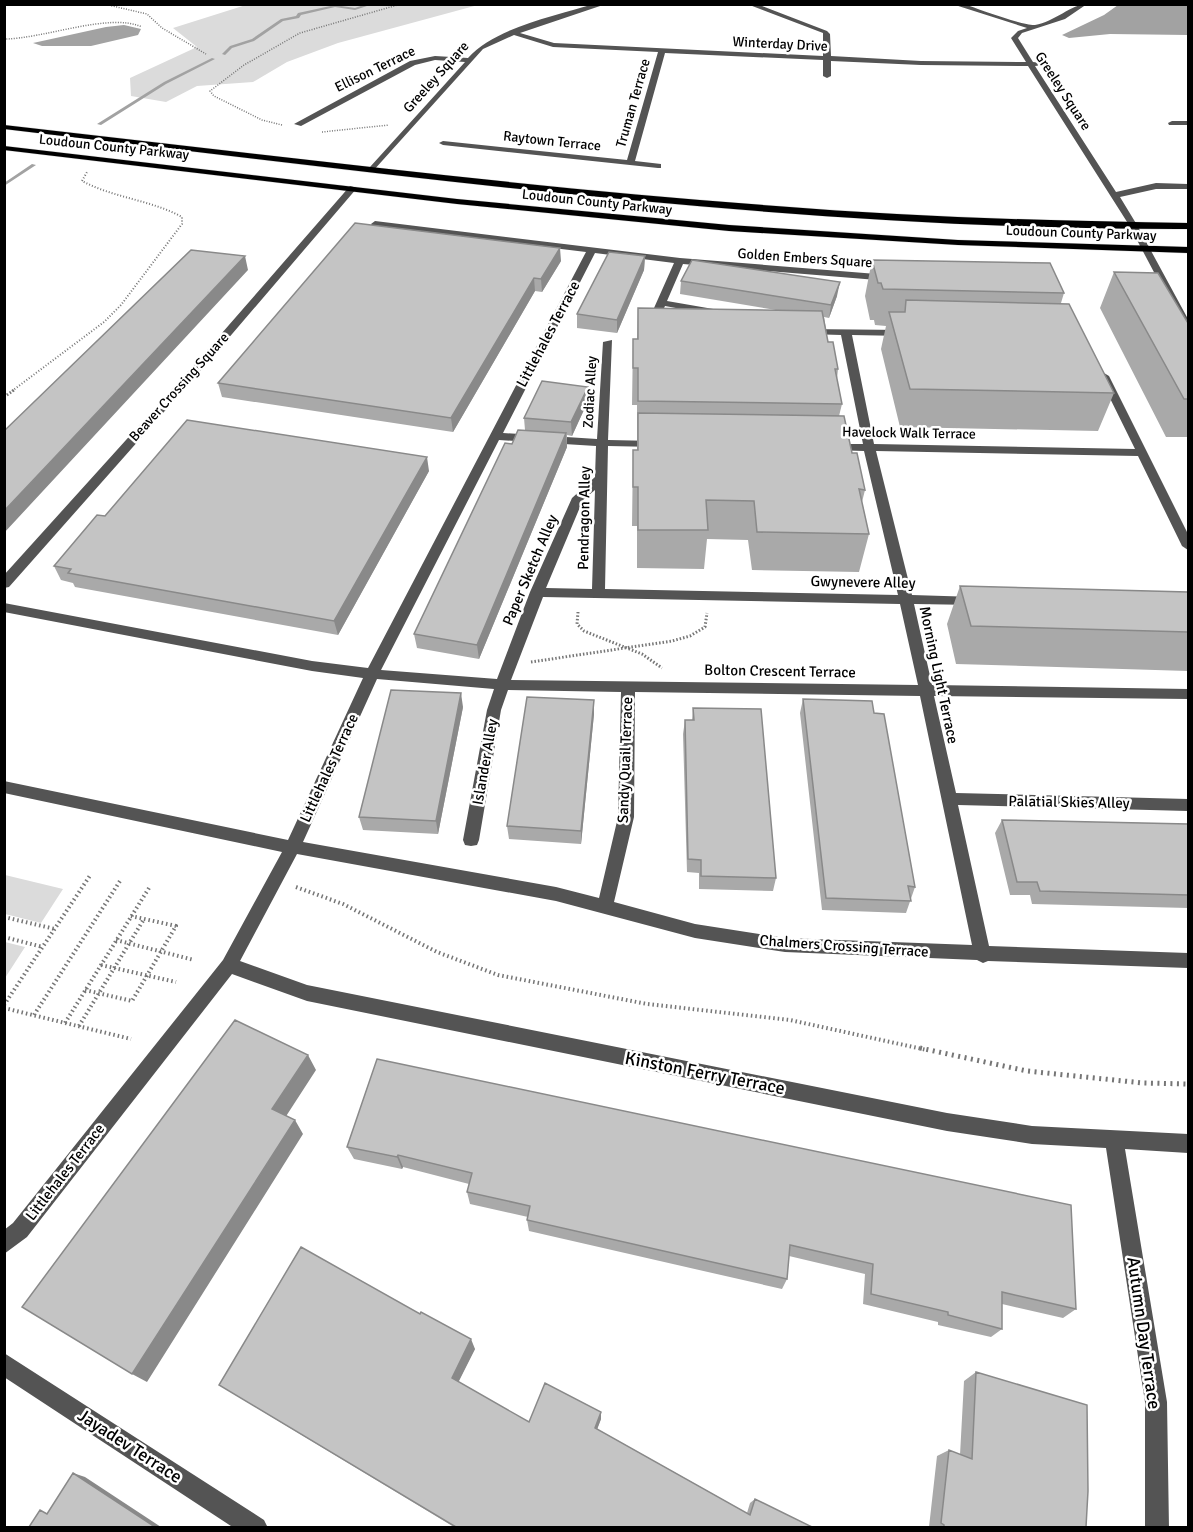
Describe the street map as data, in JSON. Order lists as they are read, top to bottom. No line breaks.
{"streets":{"main road":["Loudoun County Parkway"],"street":["Winterday Drive","Ellison Terrace","Greeley Square","Truman Terrace","Raytown Terrace","Golden Embers Square","Littlehales Terrace","Beaver Crossing Square","Zodiac Alley","Havelock Walk Terrace","Pendragon Alley","Paper Sketch Alley","Gwynevere Alley","Bolton Crescent Terrace","Morning Light Terrace","Sandy Quail Terrace","Islander Alley","Palatial Skies Alley","Chalmers Crossing Terrace","Kinston Ferry Terrace","Autumn Day Terrace","Jayadev Terrace"]},"crossings":[["Winterday Drive","Greeley Square"],["Winterday Drive","Truman Terrace"],["Ellison Terrace","Greeley Square"],["Greeley Square","Loudoun County Parkway"],["Truman Terrace","Raytown Terrace"],["Loudoun County Parkway","Beaver Crossing Square"],["Golden Embers Square","Littlehales Terrace"],["Littlehales Terrace","Bolton Crescent Terrace"],["Littlehales Terrace","Chalmers Crossing Terrace"],["Littlehales Terrace","Kinston Ferry Terrace"],["Zodiac Alley","Pendragon Alley"],["Havelock Walk Terrace","Morning Light Terrace"],["Pendragon Alley","Paper Sketch Alley"],["Pendragon Alley","Gwynevere Alley"],["Paper Sketch Alley","Gwynevere Alley"],["Paper Sketch Alley","Bolton Crescent Terrace"],["Paper Sketch Alley","Islander Alley"],["Gwynevere Alley","Morning Light Terrace"],["Bolton Crescent Terrace","Morning Light Terrace"],["Bolton Crescent Terrace","Sandy Quail Terrace"],["Bolton Crescent Terrace","Islander Alley"],["Morning Light Terrace","Palatial Skies Alley"],["Morning Light Terrace","Chalmers Crossing Terrace"],["Sandy Quail Terrace","Chalmers Crossing Terrace"],["Kinston Ferry Terrace","Autumn Day Terrace"]]}
